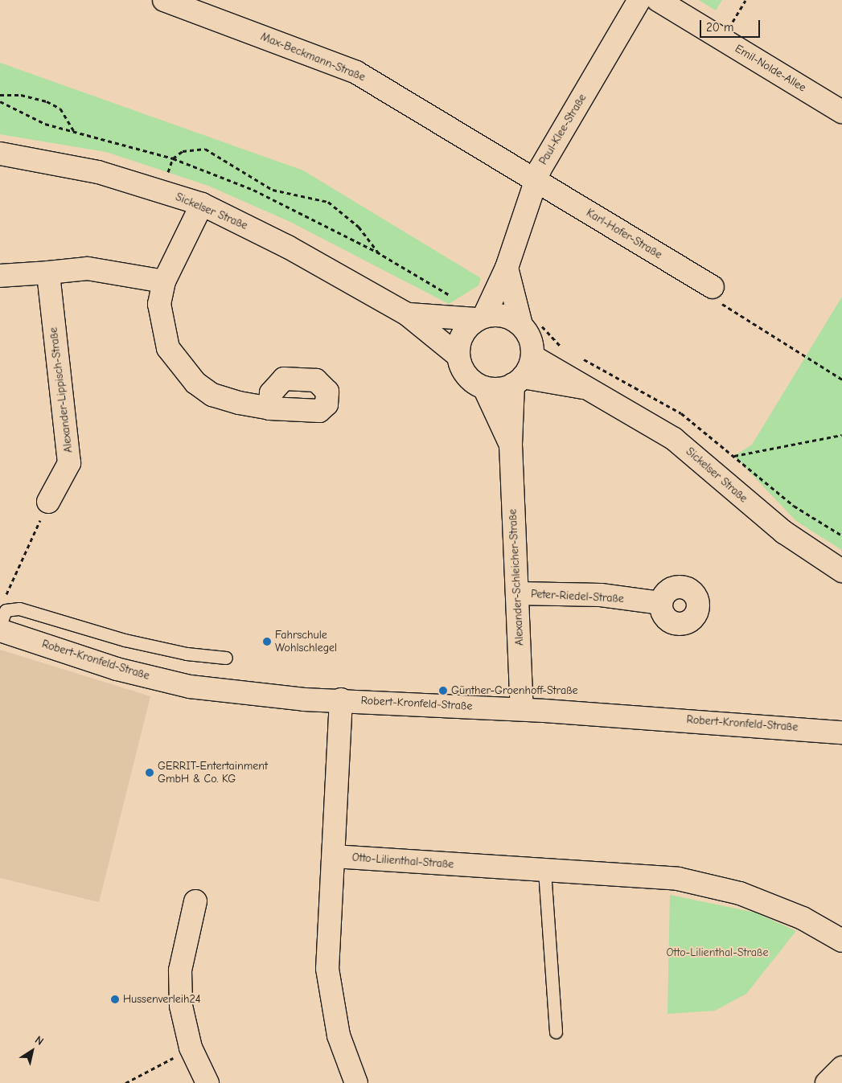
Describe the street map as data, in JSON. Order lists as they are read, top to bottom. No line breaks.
{"streets":{"street":["Max-Beckmann-Straße","Emil-Nolde-Allee","Paul-Klee-Straße","Sickelser Straße","Karl-Hofer-Straße","Alexander-Lippisch-Straße","Alexander-Schleicher-Straße","Peter-Riedel-Straße","Robert-Kronfeld-Straße","Otto-Lilienthal-Straße"]},"crossings":[["Max-Beckmann-Straße","Paul-Klee-Straße"],["Max-Beckmann-Straße","Karl-Hofer-Straße"],["Paul-Klee-Straße","Sickelser Straße"],["Paul-Klee-Straße","Karl-Hofer-Straße"],["Paul-Klee-Straße","Alexander-Schleicher-Straße"],["Sickelser Straße","Alexander-Schleicher-Straße"],["Alexander-Schleicher-Straße","Peter-Riedel-Straße"],["Alexander-Schleicher-Straße","Robert-Kronfeld-Straße"]],"parks":["Otto-Lilienthal-Straße"],"places":["Fahrschule Wohlschlegel","Günther-Groenhoff-Straße","GERRIT-Entertainment GmbH & Co. KG","Hussenverleih24"],"scale_bar":"20 m","north":"top right"}
